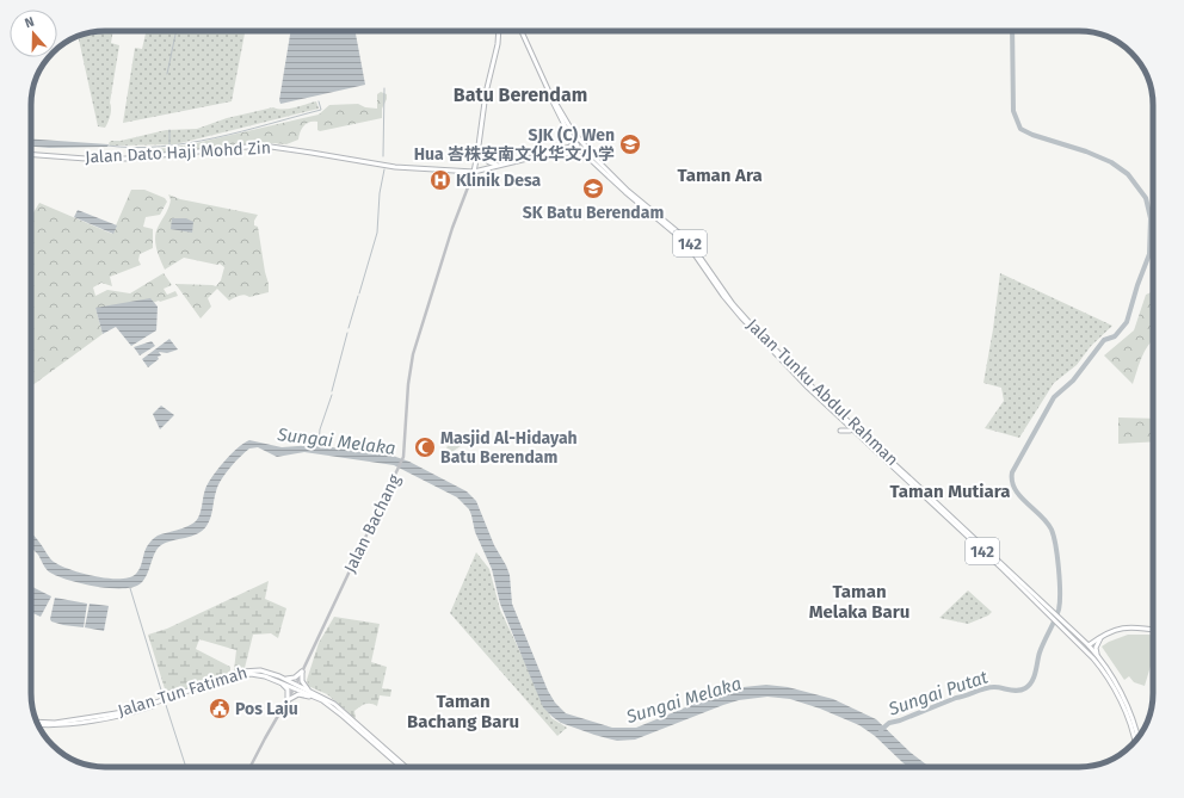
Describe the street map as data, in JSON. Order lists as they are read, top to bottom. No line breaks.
{"streets":{"main road":["Jalan Dato Haji Mohd Zin","142","Jalan Tunku Abdul Rahman","Jalan Bachang","Jalan Tun Fatimah"]},"crossings":[["Jalan Dato Haji Mohd Zin","Jalan Bachang"],["Jalan Bachang","Jalan Tun Fatimah"]],"districts":["Batu Berendam","Taman Ara","Taman Mutiara","Taman Melaka Baru","Taman Bachang Baru"],"water":["Sungai Melaka","Sungai Putat"],"places":{"school or university":["SJK (C) Wen Hua 峇株安南文化华文小学","SK Batu Berendam"],"hospital":["Klinik Desa"],"mosque":["Masjid Al-Hidayah Batu Berendam"],"public building":["Pos Laju"]},"north":"top"}
